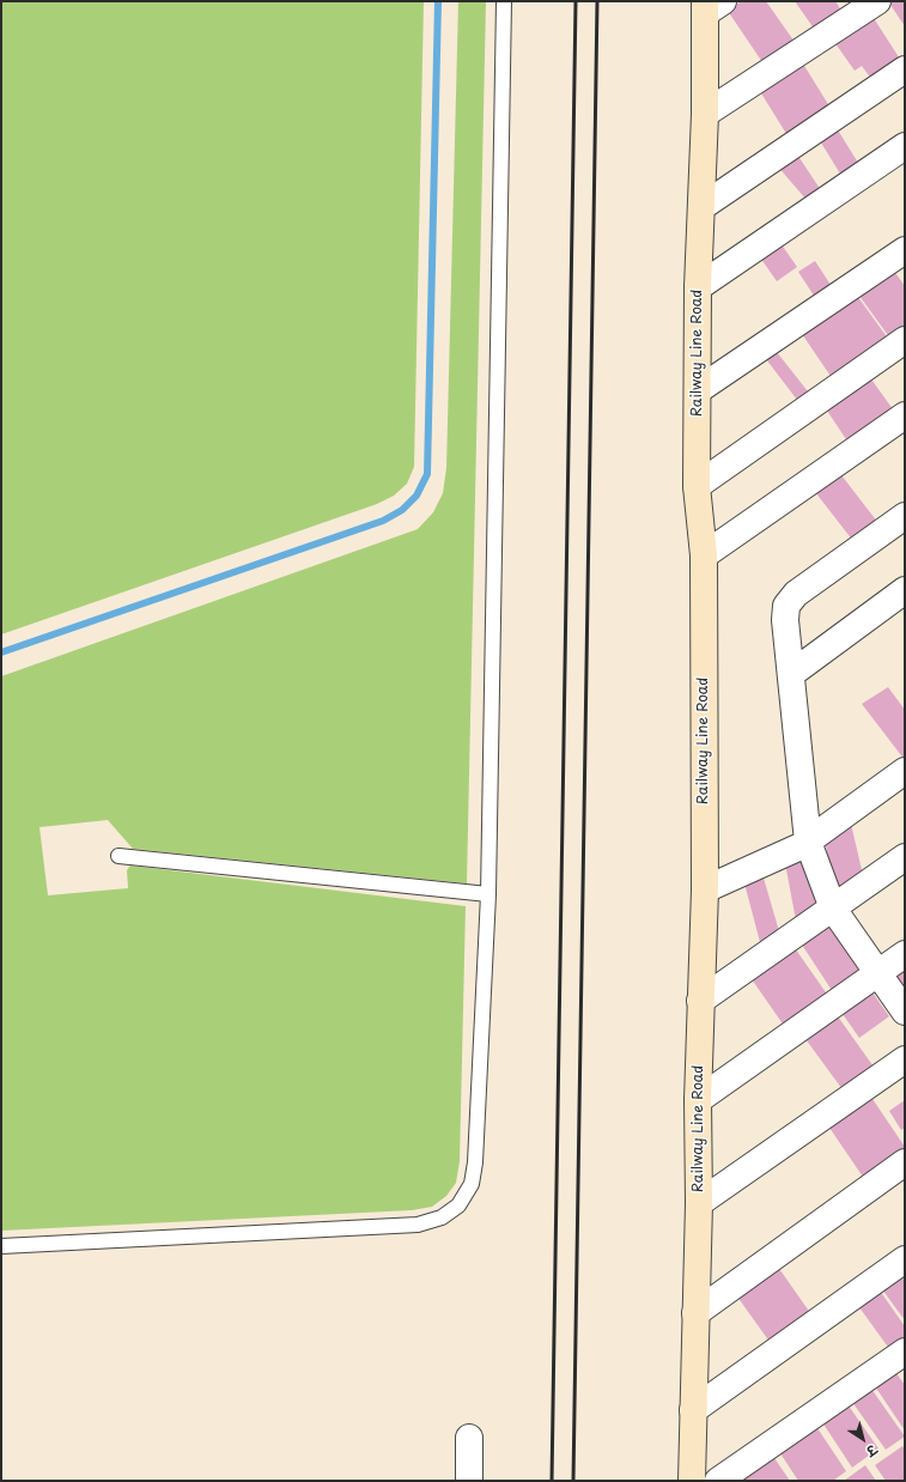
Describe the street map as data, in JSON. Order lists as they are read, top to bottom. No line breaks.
{"streets":{"street":["Railway Line Road"]},"north":"bottom right"}
